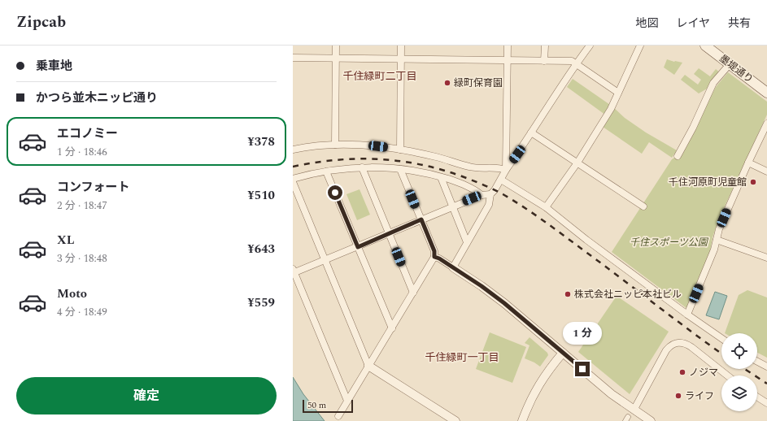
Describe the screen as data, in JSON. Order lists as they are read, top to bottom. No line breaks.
{"streets":{"main road":["墨堤通り"]},"districts":["千住緑町二丁目","千住緑町一丁目"],"parks":["千住スポーツ公園"],"places":["緑町保育園","千住河原町児童館","株式会社ニッピ本社ビル","ノジマ","ライフ"],"scale_bar":"50 m","page":{"header":"Zipcab","nav":["地図","レイヤ","共有"],"banner":["乗車地","かつら並木ニッピ通り"],"list":[{"name":"エコノミー","note":"1 分 · 18:46","value":"¥378"},{"name":"コンフォート","note":"2 分 · 18:47","value":"¥510"},{"name":"XL","note":"3 分 · 18:48","value":"¥643"},{"name":"Moto","note":"4 分 · 18:49","value":"¥559"}],"bubble":"1 分","buttons":"確定","scale":"50 m"}}
